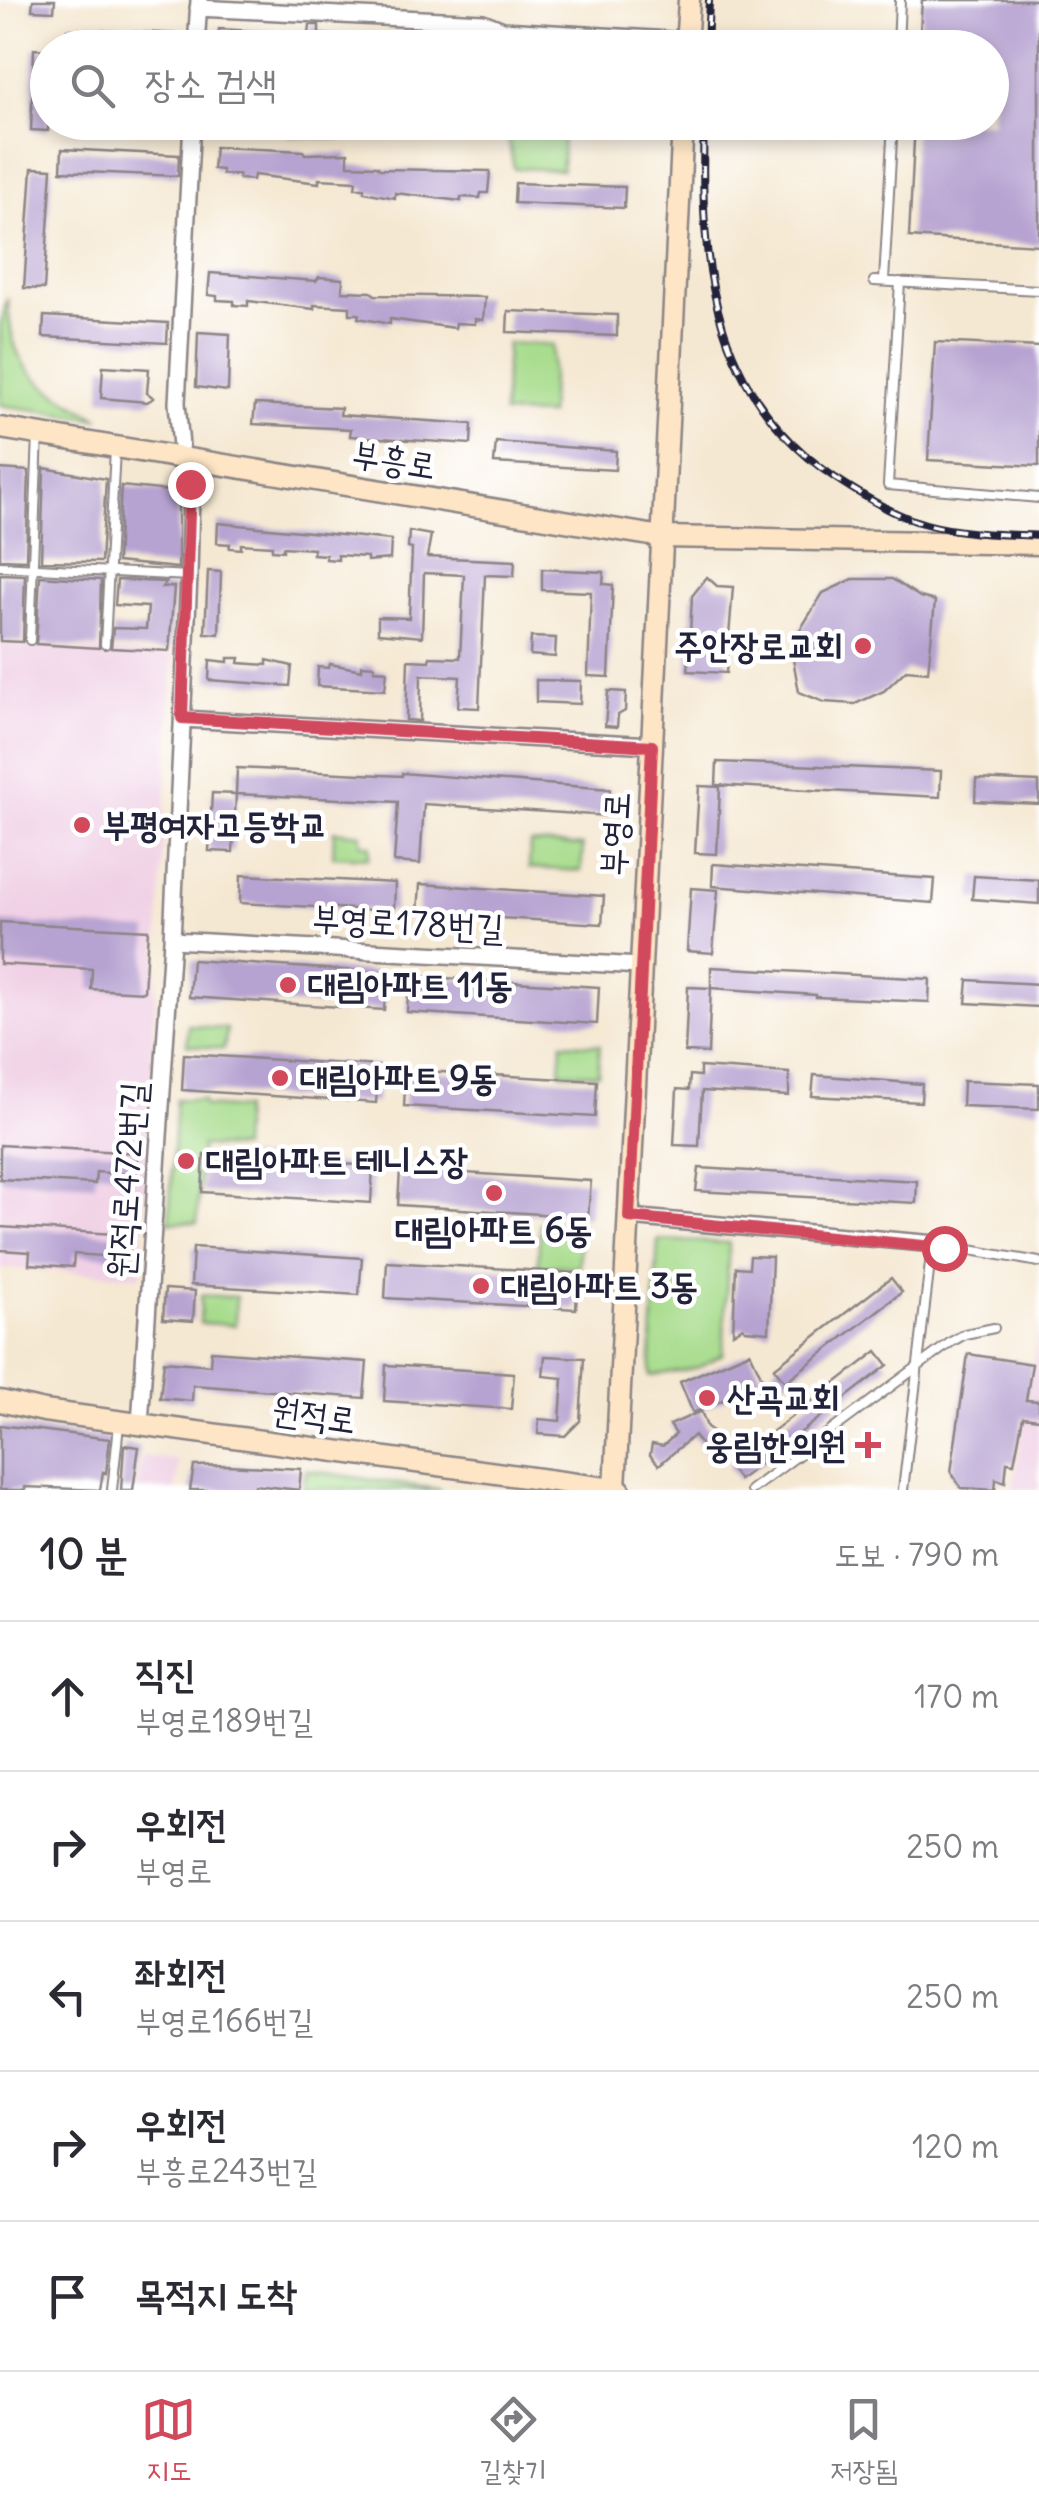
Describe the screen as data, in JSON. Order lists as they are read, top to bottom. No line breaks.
{"streets":{"main road":["부흥로","부영로","원적로"],"street":["부영로178번길","원적로472번길"]},"crossings":[["부흥로","부영로"],["부흥로","원적로472번길"],["부영로","부영로178번길"],["부영로","원적로"],["부영로178번길","원적로472번길"],["원적로472번길","원적로"]],"places":{"other":["주안장로교회","부평여자고등학교","대림아파트 11동","대림아파트 9동","대림아파트 테니스장","대림아파트 6동","대림아파트 3동","산곡교회"],"health":["웅림한의원"]},"page":{"search":"장소 검색","heading":["10 분","도보 · 790 m"],"list":[["직진","부영로189번길","170 m"],["우회전","부영로","250 m"],["좌회전","부영로166번길","250 m"],["우회전","부흥로243번길","120 m"],"목적지 도착"],"nav":["지도","길찾기","저장됨"]}}
